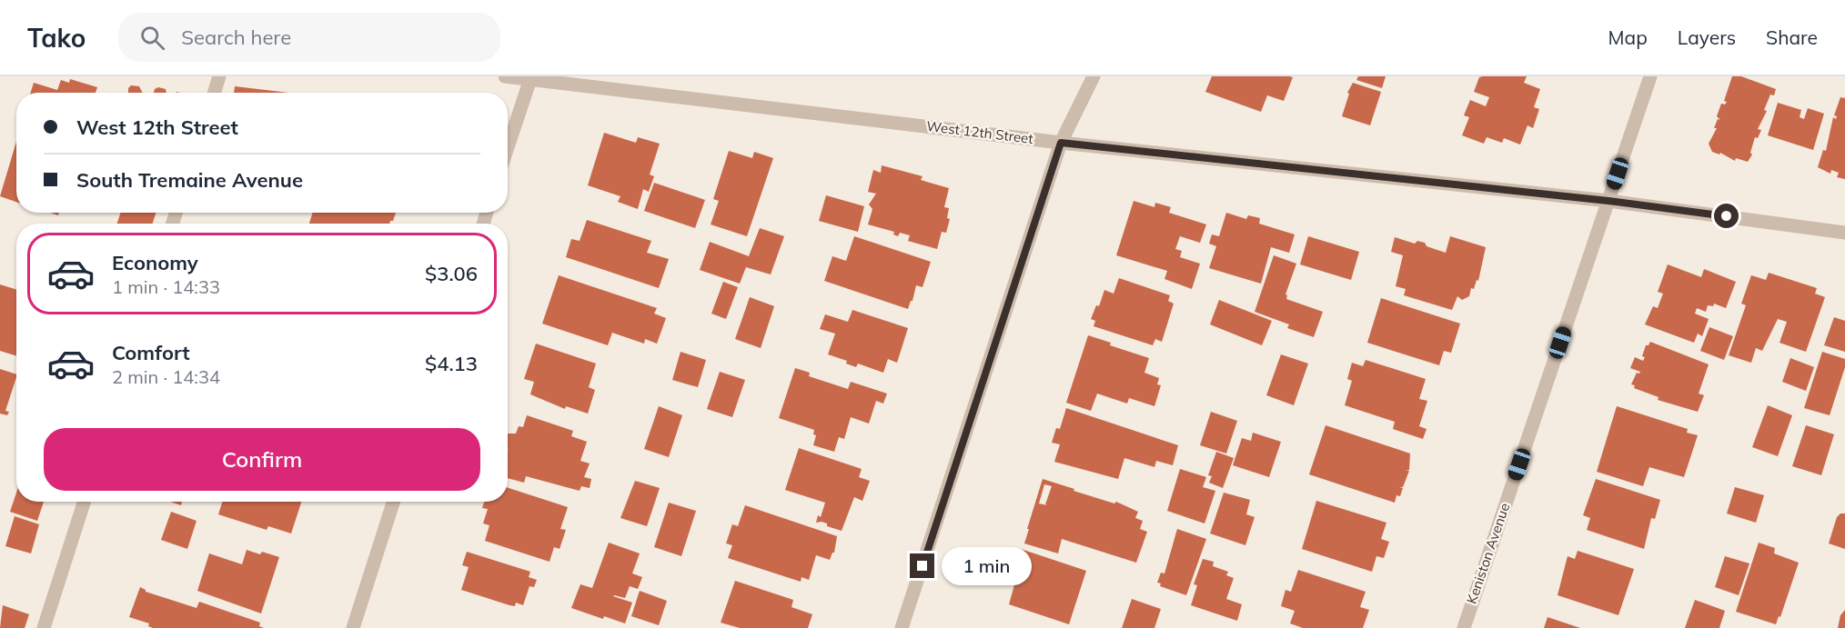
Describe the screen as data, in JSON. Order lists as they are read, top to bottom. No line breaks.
{"streets":{"street":["West 12th Street","Keniston Avenue"]},"crossings":[["West 12th Street","Keniston Avenue"]],"page":{"header":"Tako","search":"Search here","nav":["Map","Layers","Share"],"banner":["West 12th Street","South Tremaine Avenue"],"list":[{"name":"Economy","note":"1 min · 14:33","value":"$3.06"},{"name":"Comfort","note":"2 min · 14:34","value":"$4.13"}],"buttons":"Confirm","bubble":"1 min"}}
